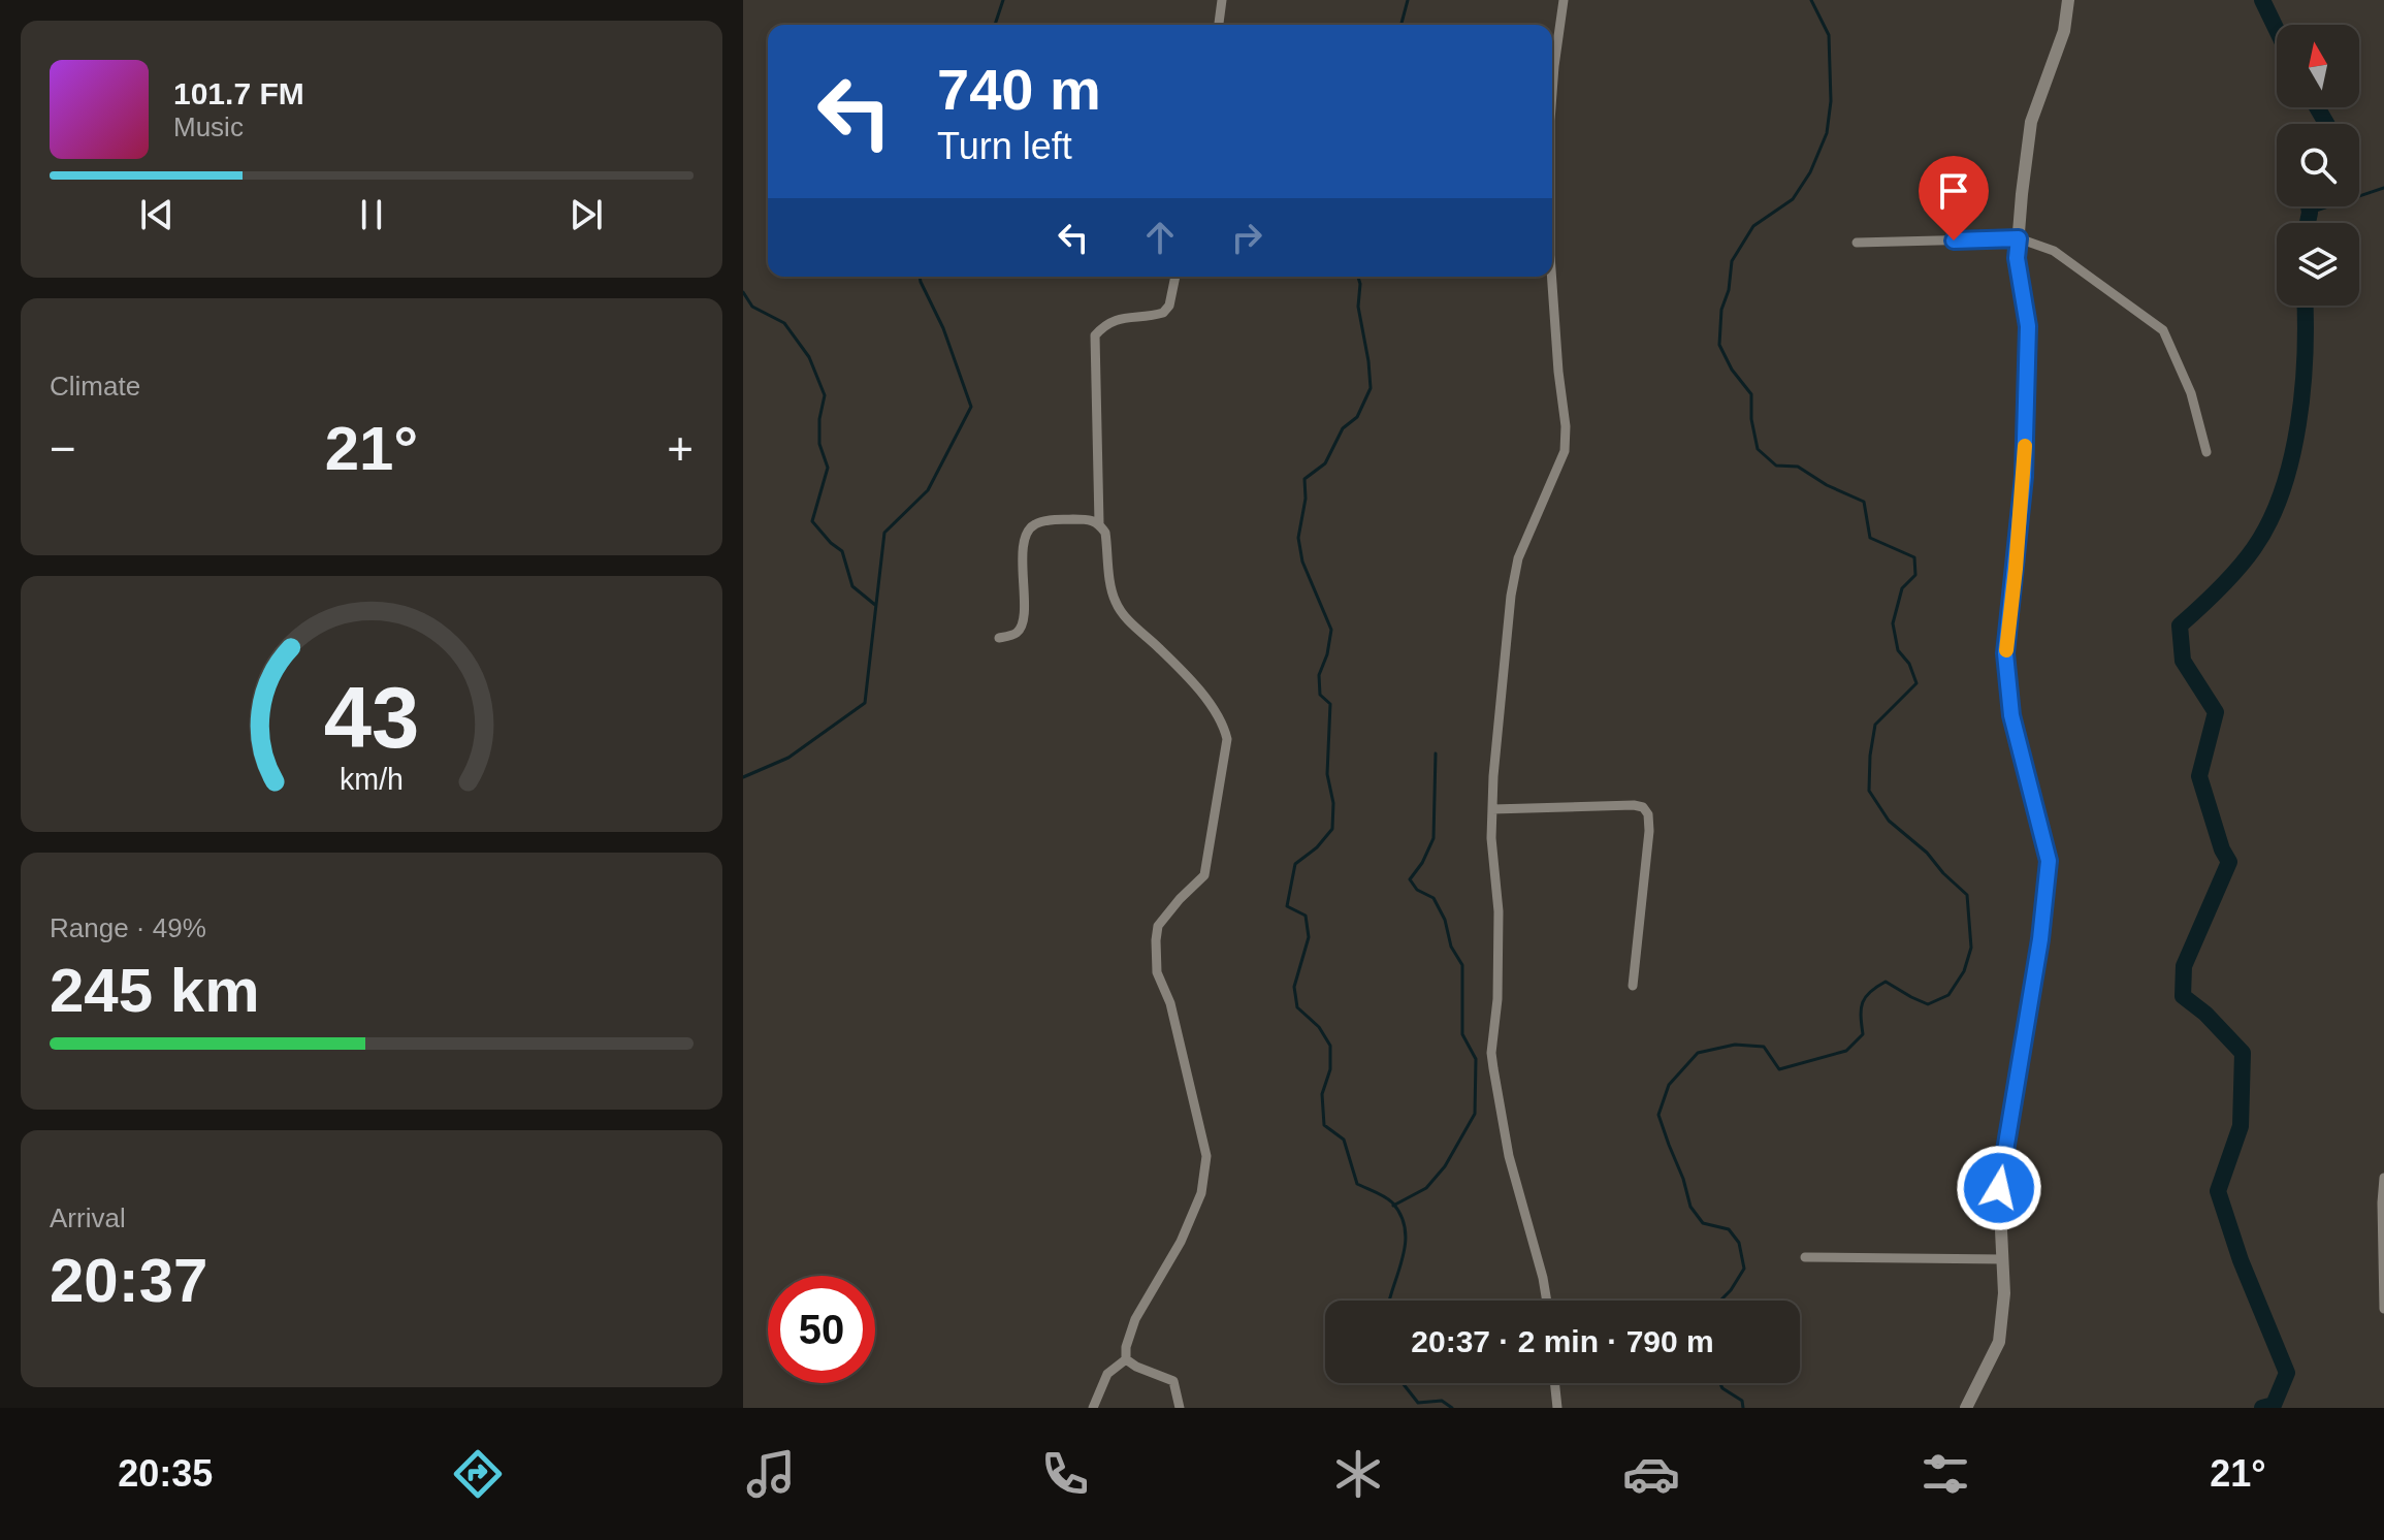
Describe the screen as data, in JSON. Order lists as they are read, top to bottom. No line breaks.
{"north":"top","page":{"turn":["740 m","Turn left"],"song":["101.7 FM","Music"],"tile":["Climate",["Range · 49%","245 km"],["Arrival","20:37"]],"heat":["−","21°","+"],"limit":"50","trip":"20:37 · 2 min · 790 m","tabs":["20:35","21°"],"gauge":["43","km/h"]}}
